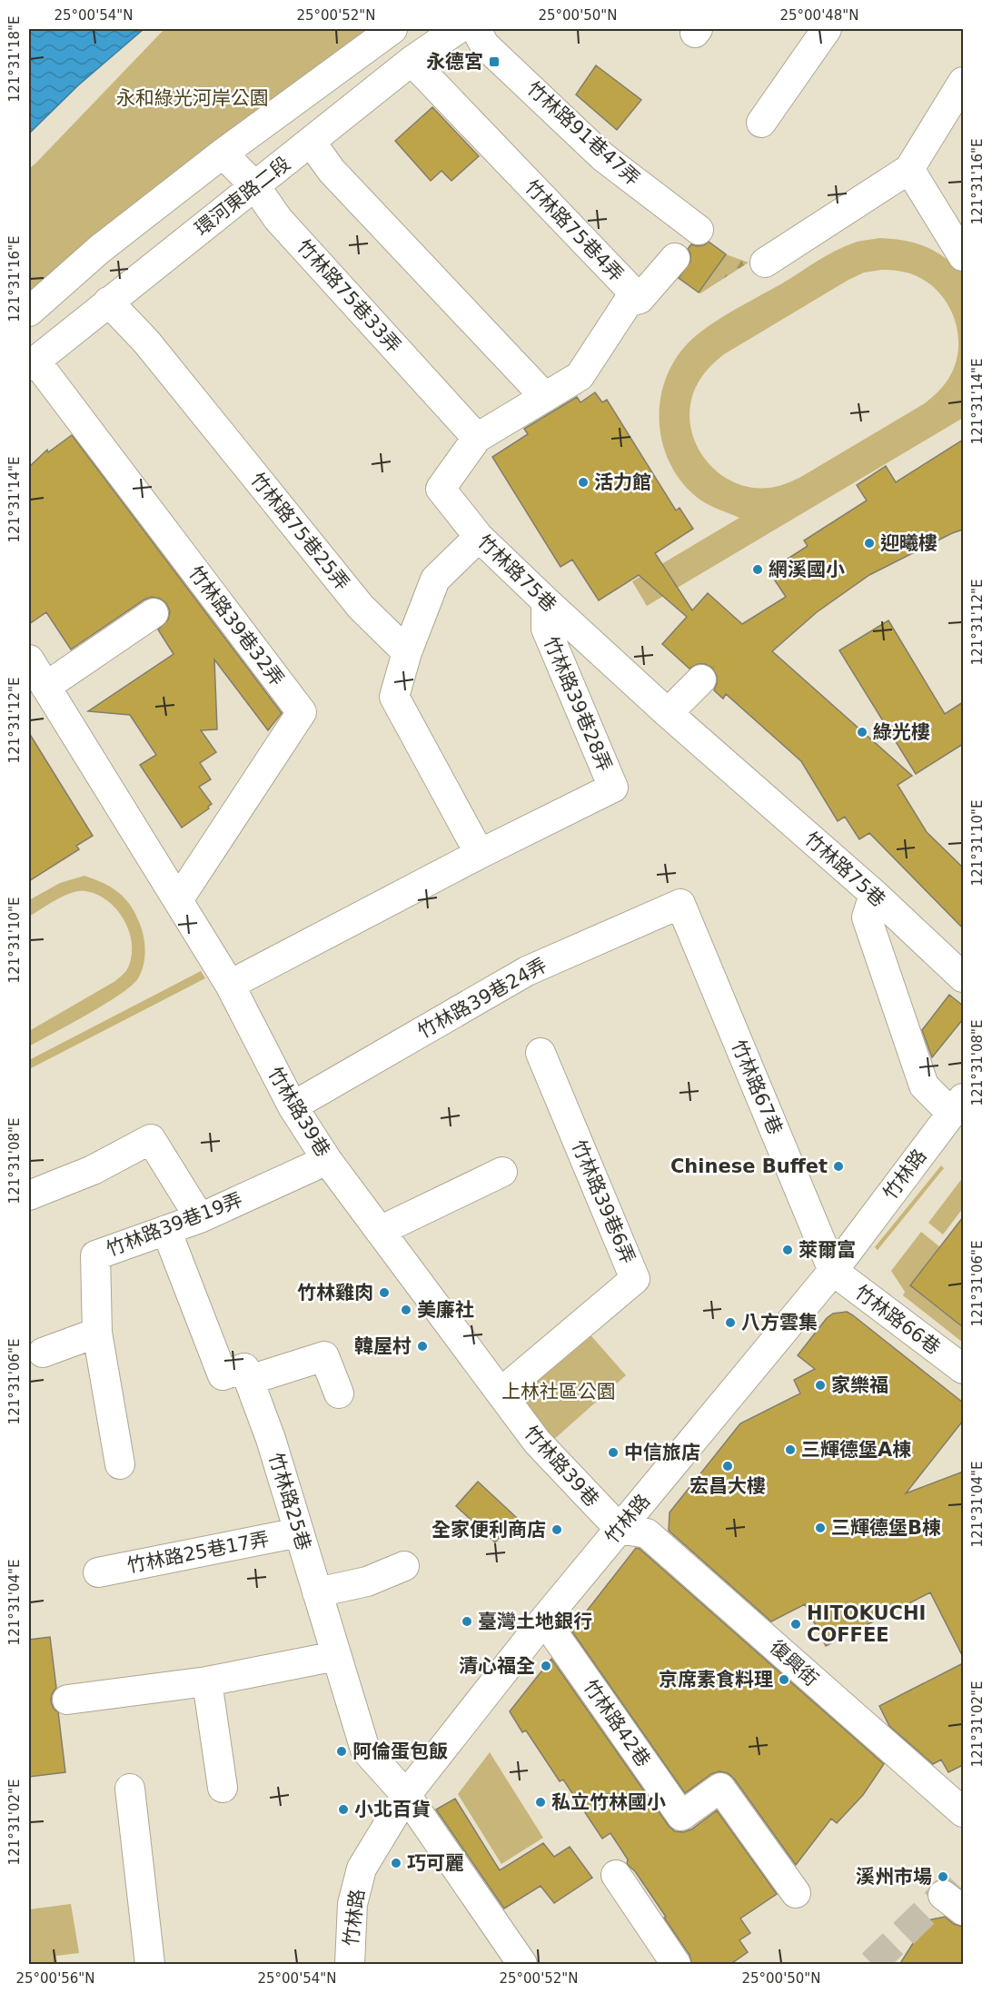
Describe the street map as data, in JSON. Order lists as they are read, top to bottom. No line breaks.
{"streets":{"street":["竹林路91巷47弄","環河東路二段","竹林路75巷4弄","竹林路75巷33弄","竹林路75巷25弄","竹林路75巷","竹林路39巷32弄","竹林路39巷28弄","竹林路39巷24弄","竹林路67巷","竹林路39巷","竹林路","竹林路39巷6弄","竹林路39巷19弄","竹林路66巷","竹林路25巷","竹林路25巷17弄","復興街","竹林路42巷"]},"crossings":[["環河東路二段","竹林路75巷4弄"],["環河東路二段","竹林路75巷33弄"],["環河東路二段","竹林路75巷25弄"],["環河東路二段","竹林路39巷32弄"],["竹林路75巷4弄","竹林路75巷"],["竹林路75巷33弄","竹林路75巷"],["竹林路75巷","竹林路39巷28弄"],["竹林路39巷32弄","竹林路39巷"],["竹林路39巷28弄","竹林路39巷"],["竹林路39巷24弄","竹林路67巷"],["竹林路39巷24弄","竹林路39巷"],["竹林路67巷","竹林路"],["竹林路67巷","竹林路66巷"],["竹林路39巷","竹林路"],["竹林路39巷","竹林路39巷6弄"],["竹林路39巷","竹林路39巷19弄"],["竹林路39巷","復興街"],["竹林路","竹林路66巷"],["竹林路","竹林路25巷"],["竹林路","復興街"],["竹林路","竹林路42巷"],["竹林路25巷","竹林路25巷17弄"]],"parks":["永和綠光河岸公園","上林社區公園"],"places":{"transit":["永德宮"],"other":["活力館","迎曦樓","網溪國小","綠光樓","Chinese Buffet","萊爾富","竹林雞肉","美廉社","八方雲集","韓屋村","家樂福","三輝德堡A棟","中信旅店","宏昌大樓","三輝德堡B棟","全家便利商店","臺灣土地銀行","HITOKUCHI COFFEE","清心福全","京席素食料理","阿倫蛋包飯","私立竹林國小","小北百貨","巧可麗","溪州市場"]},"coordinates":["25°00'54\"N","25°00'52\"N","25°00'50\"N","25°00'48\"N","121°31'18\"E","121°31'16\"E","121°31'14\"E","121°31'12\"E","121°31'10\"E","121°31'08\"E","121°31'06\"E","121°31'04\"E","121°31'02\"E","25°00'56\"N"]}
